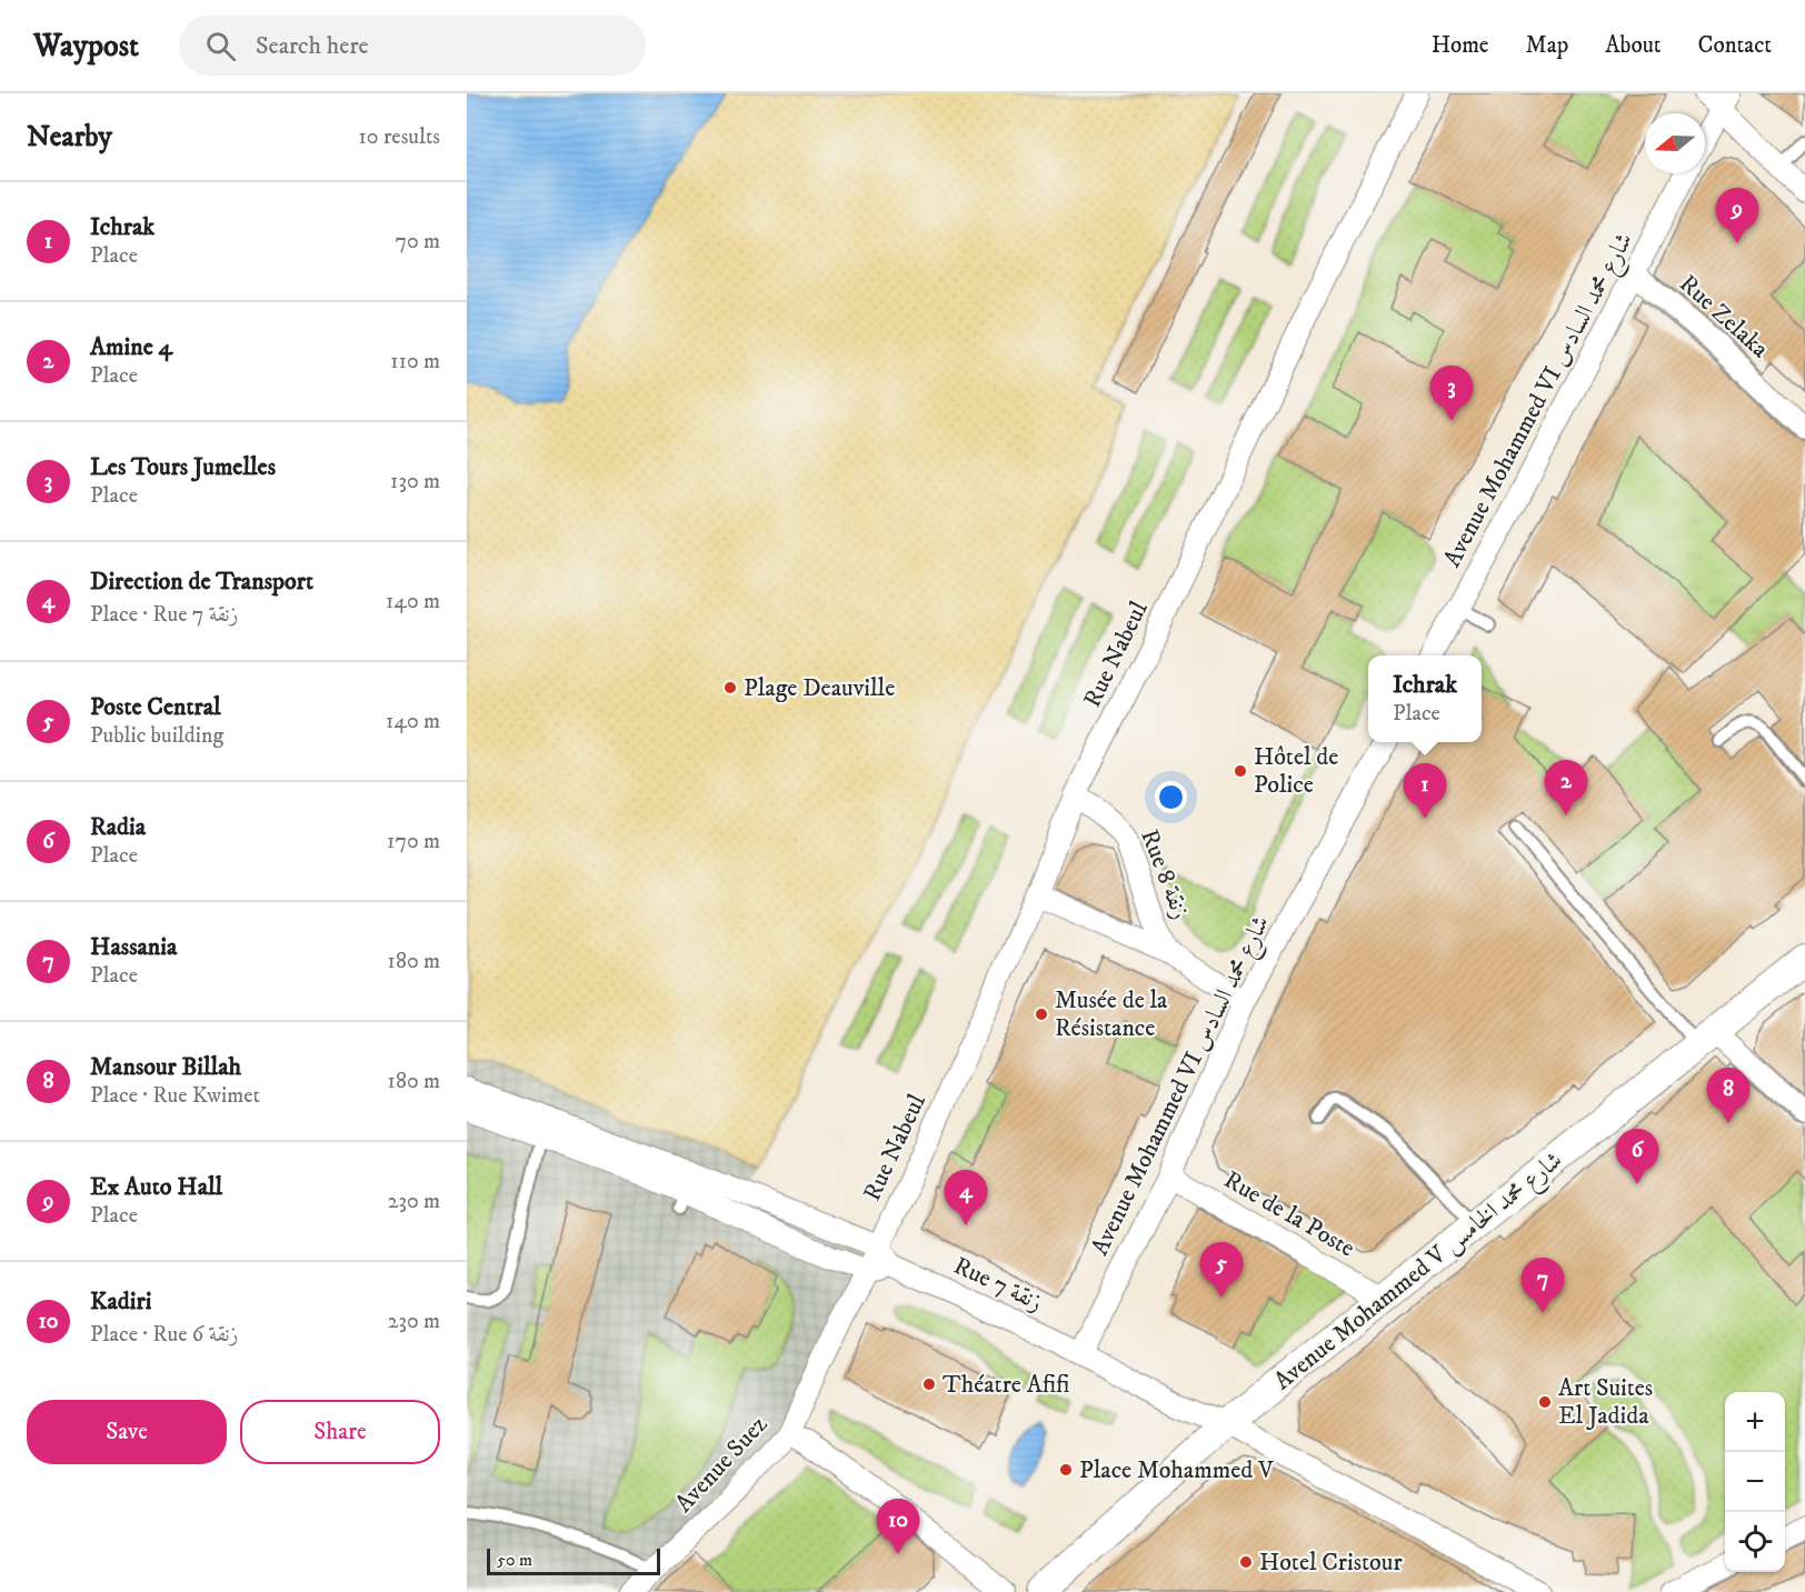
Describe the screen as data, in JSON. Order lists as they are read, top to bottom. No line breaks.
{"streets":{"street":["Rue Zelaka","Avenue Mohammed VI شارع محمد السادس","Rue Nabeul","Rue 8 زنقة","Rue de la Poste","Avenue Mohammed V شارع محمد الخامس","Rue 7 زنقة","Avenue Suez"]},"crossings":[["Rue Zelaka","Avenue Mohammed VI شارع محمد السادس"],["Avenue Mohammed VI شارع محمد السادس","Rue 8 زنقة"],["Avenue Mohammed VI شارع محمد السادس","Rue de la Poste"],["Avenue Mohammed VI شارع محمد السادس","Rue 7 زنقة"],["Rue Nabeul","Rue 8 زنقة"],["Rue Nabeul","Avenue Suez"],["Rue de la Poste","Avenue Mohammed V شارع محمد الخامس"],["Avenue Mohammed V شارع محمد الخامس","Rue 7 زنقة"]],"places":["Plage Deauville","Hôtel de Police","Musée de la Résistance","Théatre Afifi","Art Suites El Jadida","Place Mohammed V","Hotel Cristour"],"scale_bar":"50 m","north":"left","page":{"header":"Waypost","search":"Search here","nav":["Home","Map","About","Contact"],"heading":["Nearby","10 results"],"list":[{"mark":"1","name":"Ichrak","note":"Place","value":"70 m"},{"mark":"2","name":"Amine 4","note":"Place","value":"110 m"},{"mark":"3","name":"Les Tours Jumelles","note":"Place","value":"130 m"},{"mark":"4","name":"Direction de Transport","note":"Place · Rue 7 زنقة","value":"140 m"},{"mark":"5","name":"Poste Central","note":"Public building","value":"140 m"},{"mark":"6","name":"Radia","note":"Place","value":"170 m"},{"mark":"7","name":"Hassania","note":"Place","value":"180 m"},{"mark":"8","name":"Mansour Billah","note":"Place · Rue Kwimet","value":"180 m"},{"mark":"9","name":"Ex Auto Hall","note":"Place","value":"230 m"},{"mark":"10","name":"Kadiri","note":"Place · Rue 6 زنقة","value":"230 m"}],"pins":["9","3","2","1","8","6","4","5","7","10"],"popup":["Ichrak","Place"],"buttons":["Save","Share"],"map_buttons":["+","−"],"scale":"50 m"}}
